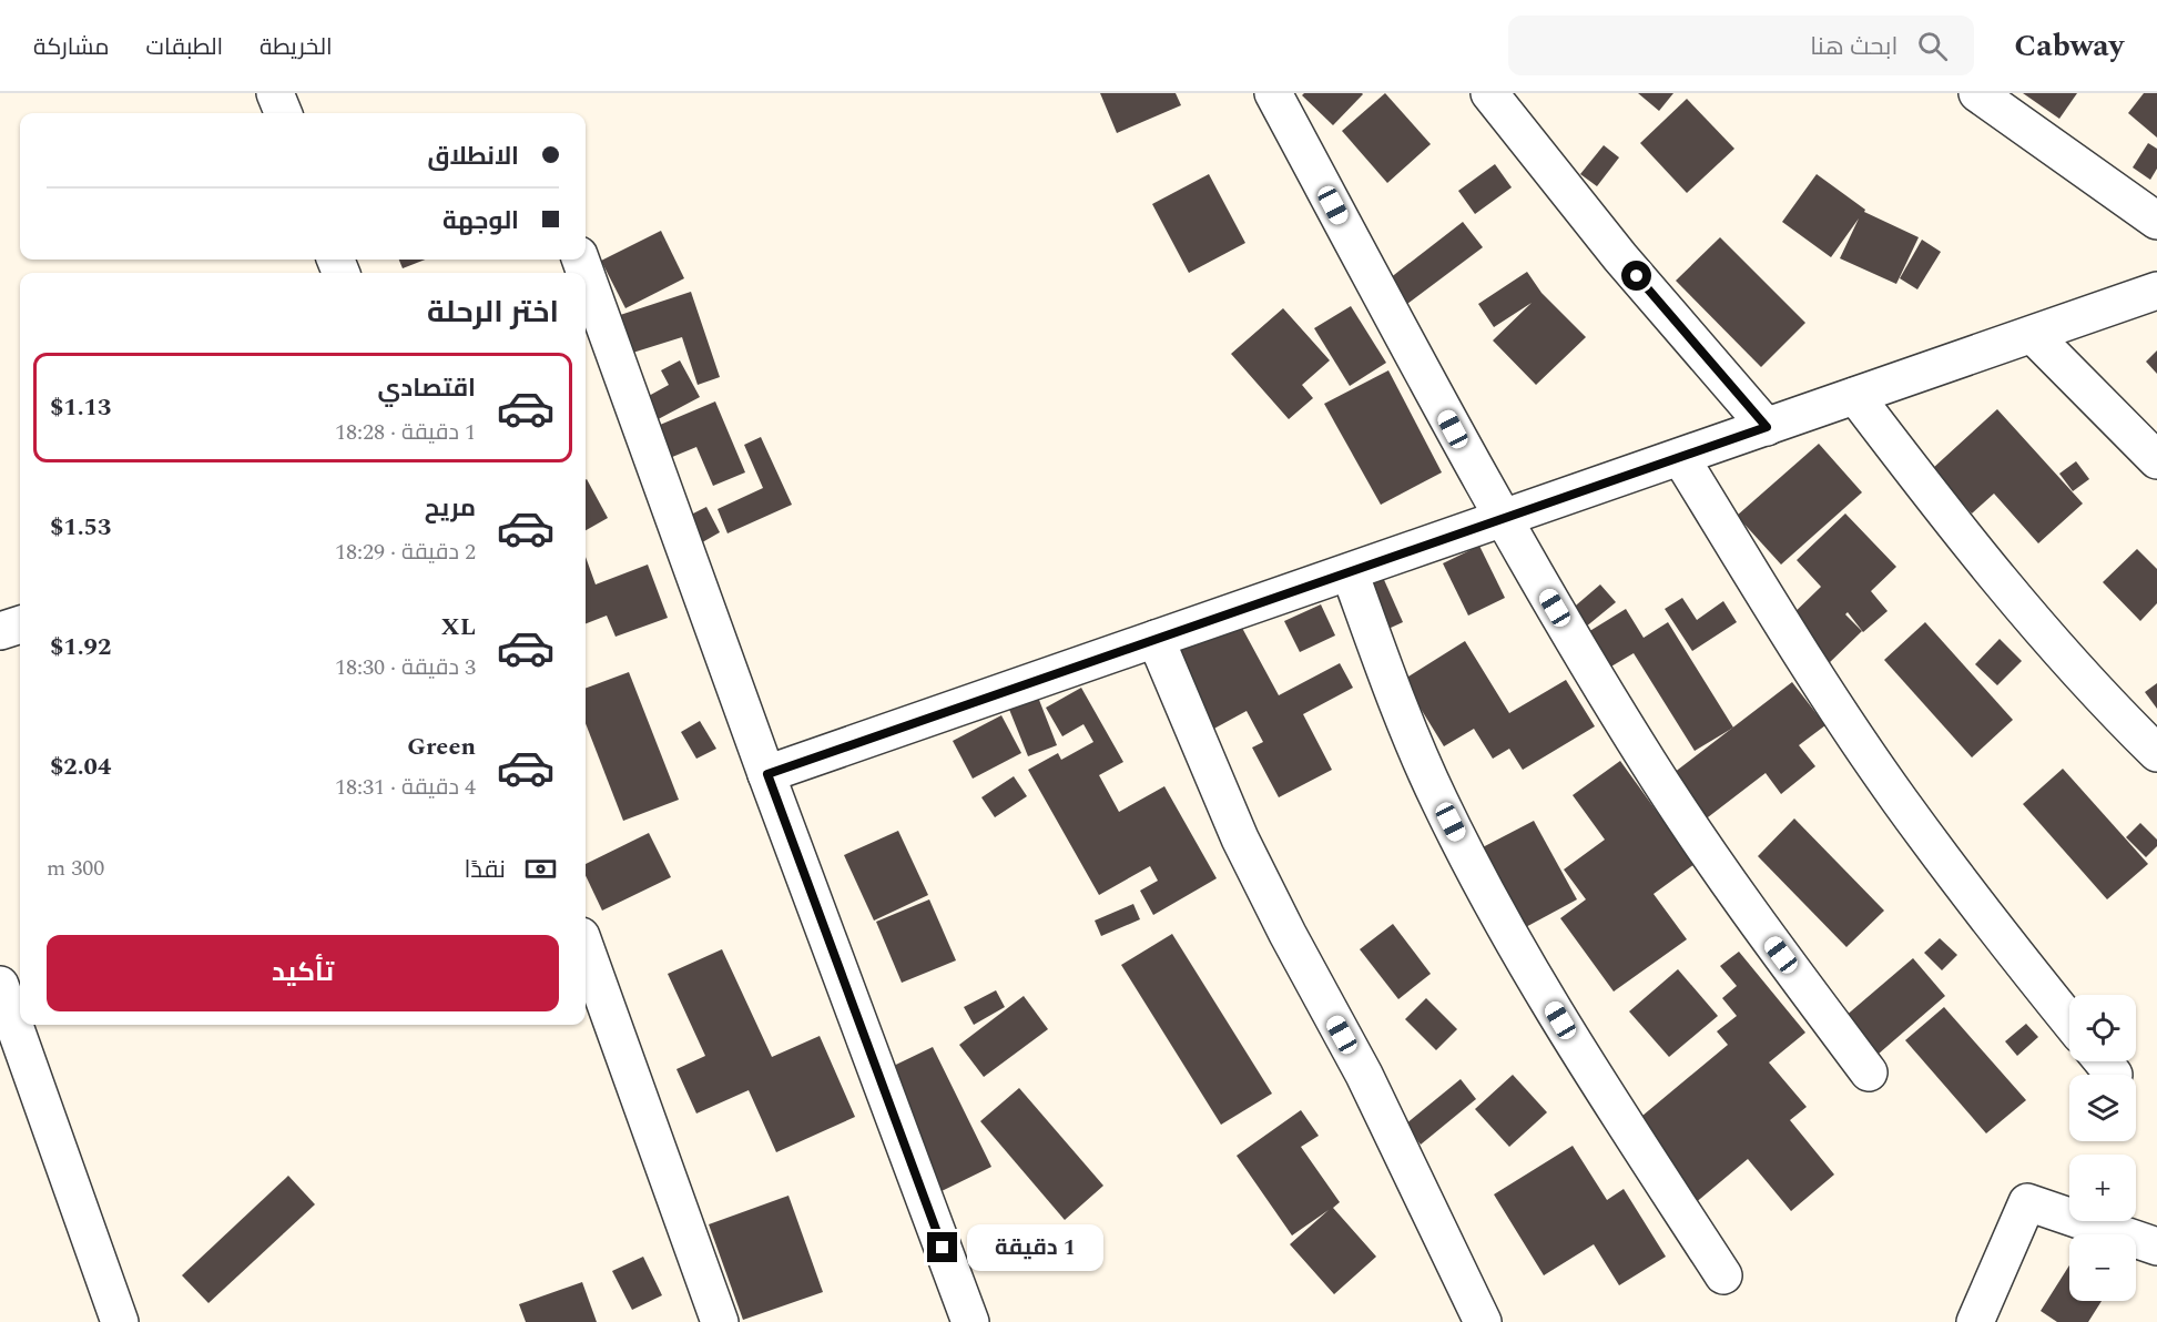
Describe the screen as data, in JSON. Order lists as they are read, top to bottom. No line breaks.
{"page":{"header":"Cabway","search":"ابحث هنا","nav":["الخريطة","الطبقات","مشاركة"],"banner":["الانطلاق","الوجهة"],"heading":"اختر الرحلة","list":[{"name":"اقتصادي","note":"1 دقيقة · 18:28","value":"$1.13"},{"name":"مريح","note":"2 دقيقة · 18:29","value":"$1.53"},{"name":"XL","note":"3 دقيقة · 18:30","value":"$1.92"},{"name":"Green","note":"4 دقيقة · 18:31","value":"$2.04"}],"pay":["نقدًا","300 m"],"buttons":"تأكيد","map_buttons":["+","−"],"bubble":"1 دقيقة"}}
